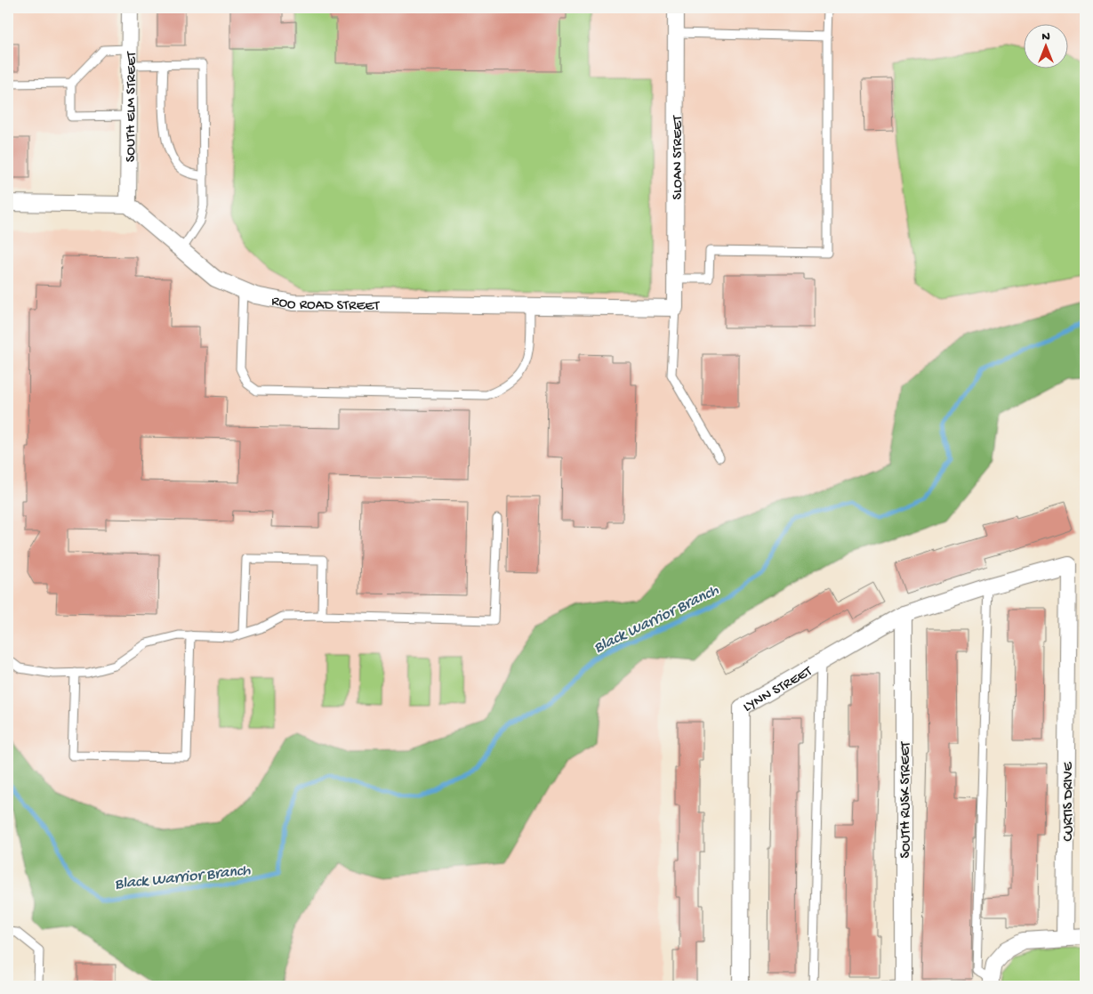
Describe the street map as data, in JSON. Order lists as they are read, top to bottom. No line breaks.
{"streets":{"street":["SOUTH ELM STREET","SLOAN STREET","ROO ROAD STREET","LYNN STREET","SOUTH RUSK STREET","CURTIS DRIVE"]},"crossings":[["SOUTH ELM STREET","ROO ROAD STREET"],["SLOAN STREET","ROO ROAD STREET"],["LYNN STREET","SOUTH RUSK STREET"],["LYNN STREET","CURTIS DRIVE"]],"water":["Black Warrior Branch"],"north":"top"}
